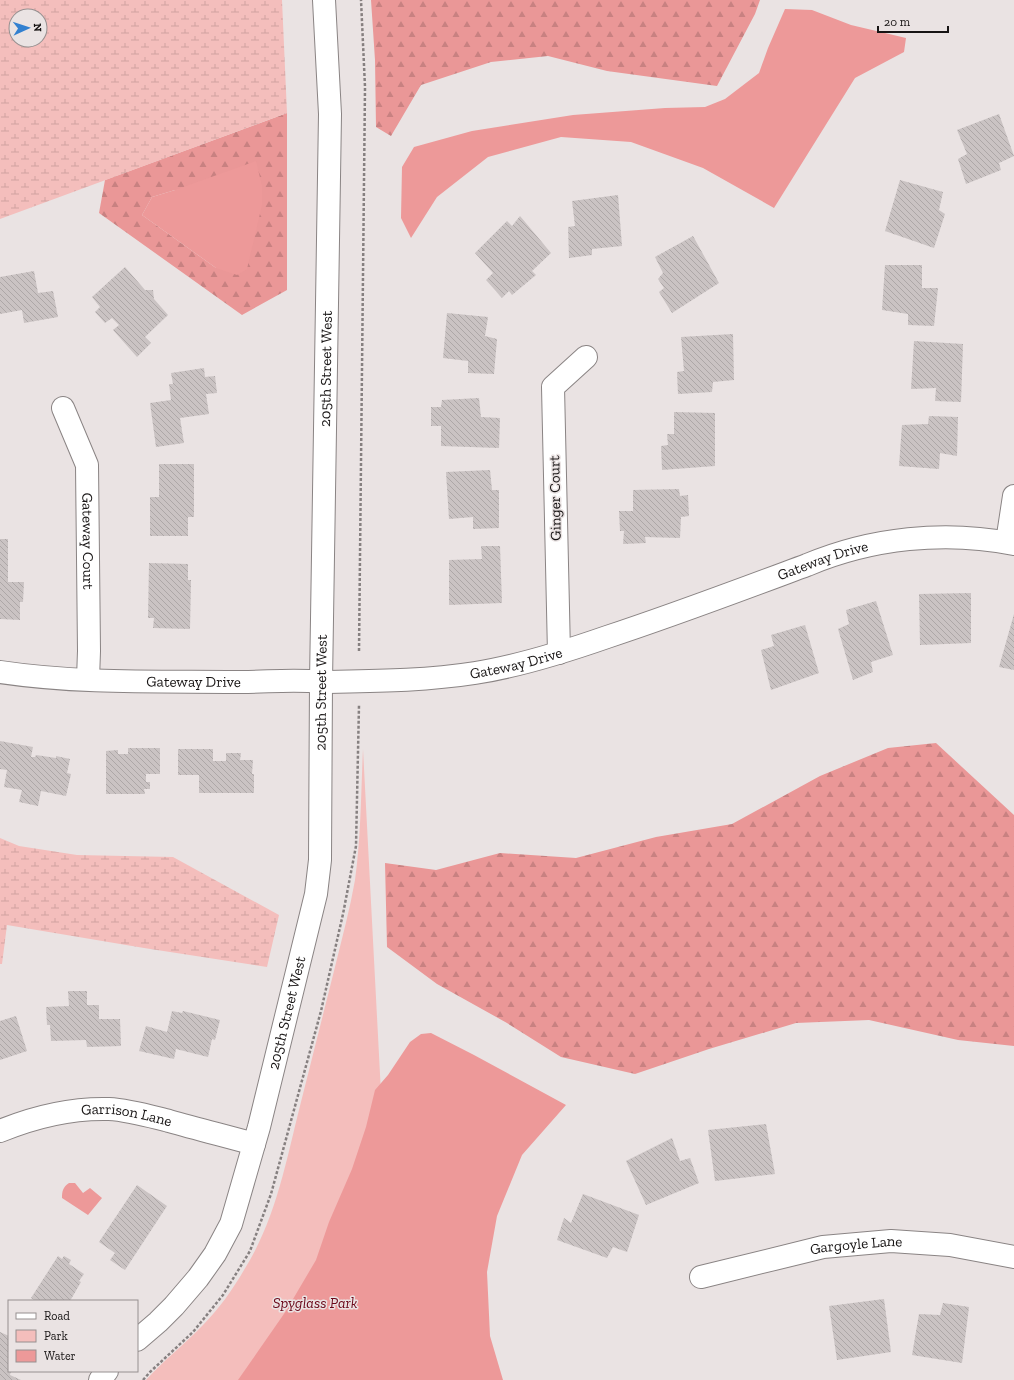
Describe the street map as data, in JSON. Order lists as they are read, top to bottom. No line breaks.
{"streets":{"street":["205th Street West","Ginger Court","Gateway Court","Gateway Drive","Garrison Lane","Gargoyle Lane"]},"crossings":[["205th Street West","Gateway Drive"],["205th Street West","Garrison Lane"],["Ginger Court","Gateway Drive"],["Gateway Court","Gateway Drive"]],"parks":["Spyglass Park"],"legend":["Road","Park","Water"],"scale_bar":"20 m","north":"right"}
